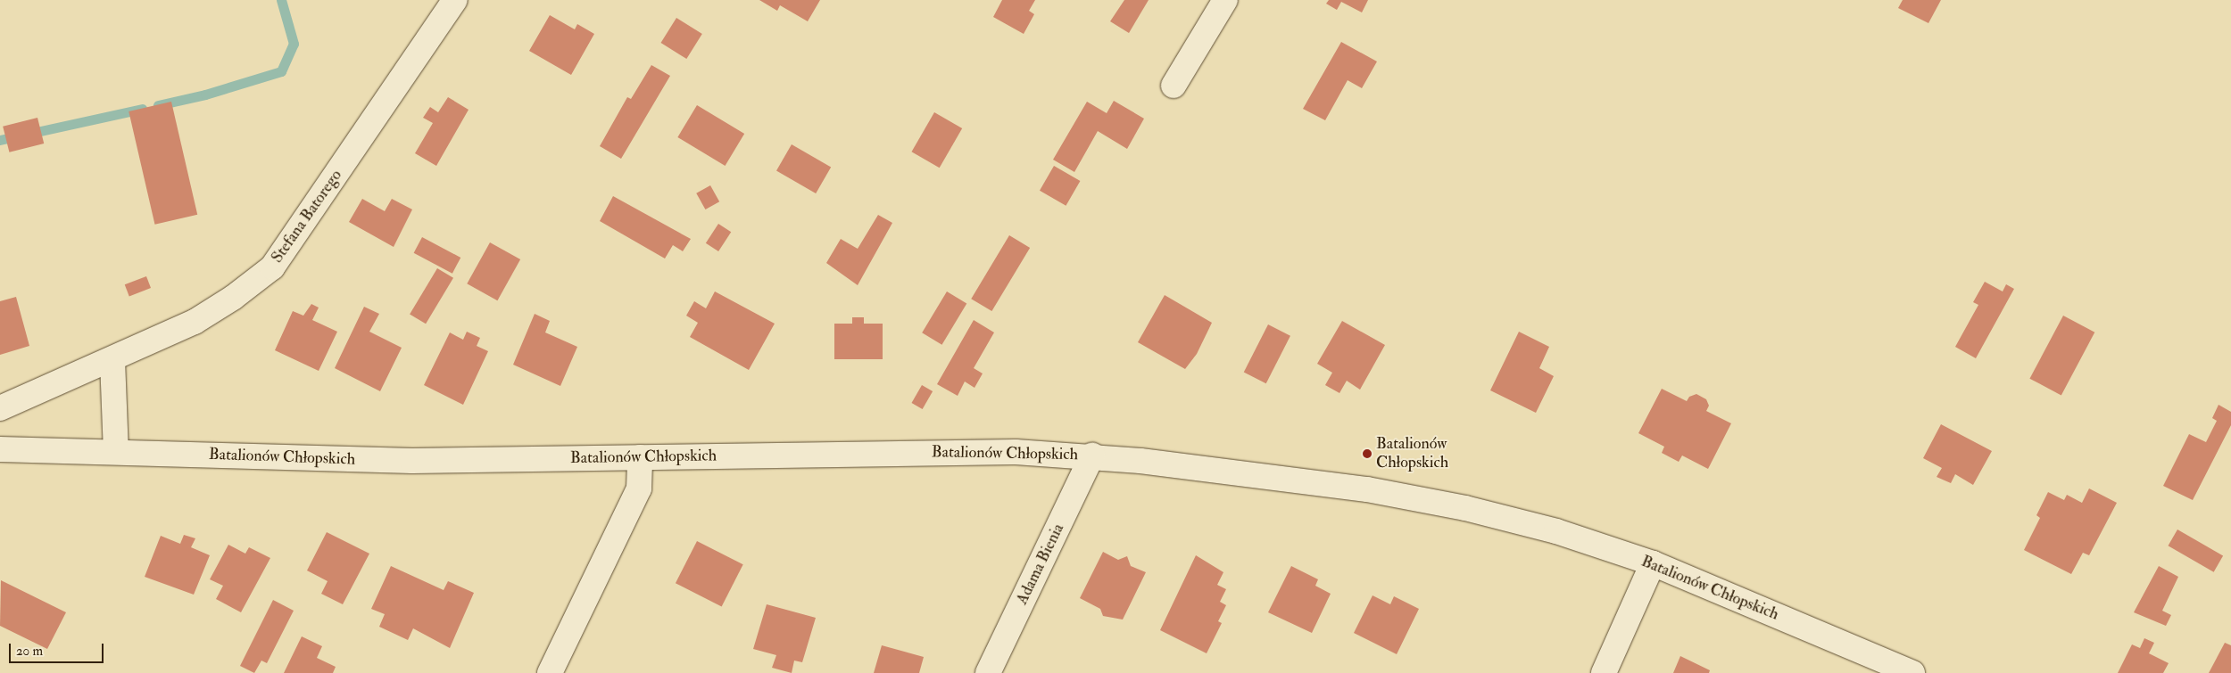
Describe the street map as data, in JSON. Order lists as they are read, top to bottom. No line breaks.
{"streets":{"street":["Stefana Batorego","Batalionów Chłopskich","Adama Bienia"]},"crossings":[["Batalionów Chłopskich","Adama Bienia"]],"places":["Batalionów Chłopskich"],"scale_bar":"20 m"}
